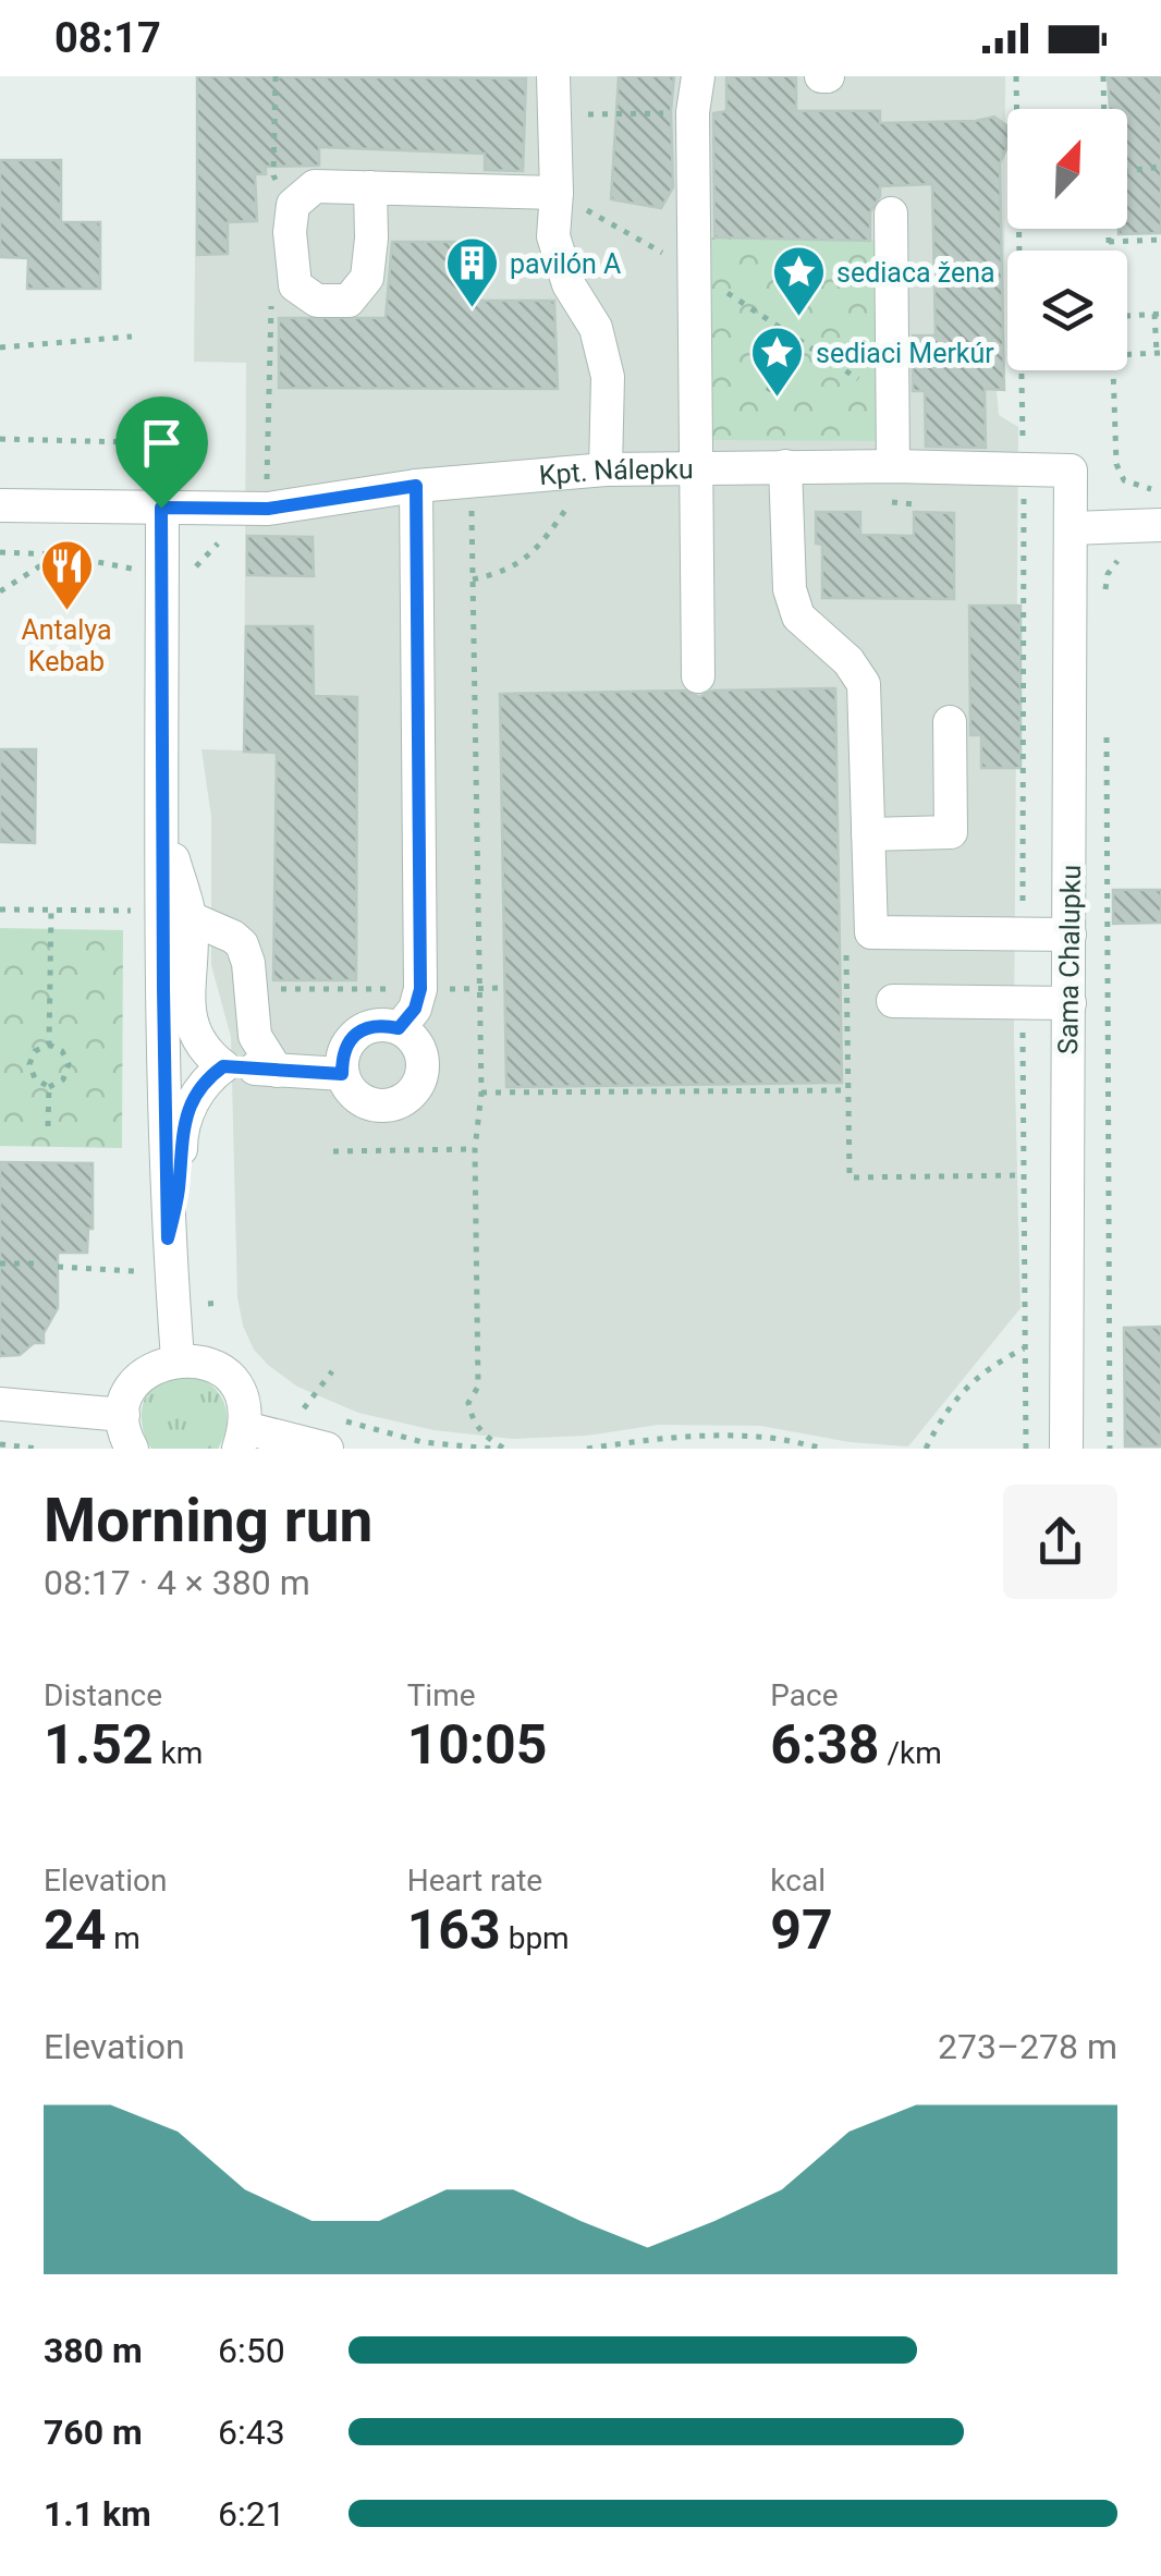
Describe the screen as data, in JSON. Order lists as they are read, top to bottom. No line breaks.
{"streets":{"street":["Kpt. Nálepku","Sama Chalupku"]},"crossings":[["Kpt. Nálepku","Sama Chalupku"]],"places":{"building":["pavilón A"],"place":["sediaca žena","sediaci Merkúr"],"restaurant":["Antalya Kebab"]},"north":"top right","page":{"status":"08:17","heading":["Morning run","08:17 · 4 × 380 m"],"stats":[["Distance","1.52 km"],["Time","10:05"],["Pace","6:38 /km"],["Elevation","24 m"],["Heart rate","163 bpm"],["kcal","97"]],"chart":["Elevation","273–278 m"],"list":[{"name":"380 m","note":"6:50"},{"name":"760 m","note":"6:43"},{"name":"1.1 km","note":"6:21"}]}}
